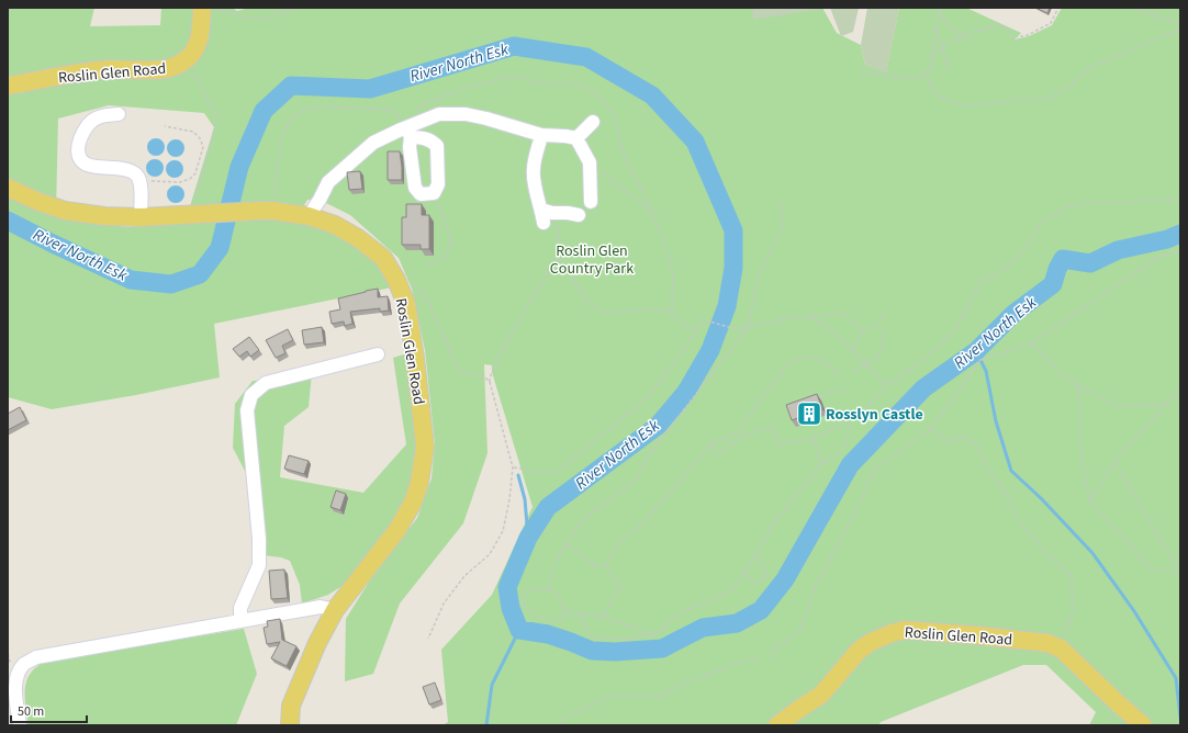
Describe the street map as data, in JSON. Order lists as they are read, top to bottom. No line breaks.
{"streets":{"main road":["Roslin Glen Road"]},"water":["River North Esk"],"parks":["Roslin Glen Country Park"],"places":{"building":["Rosslyn Castle"]},"scale_bar":"50 m"}
